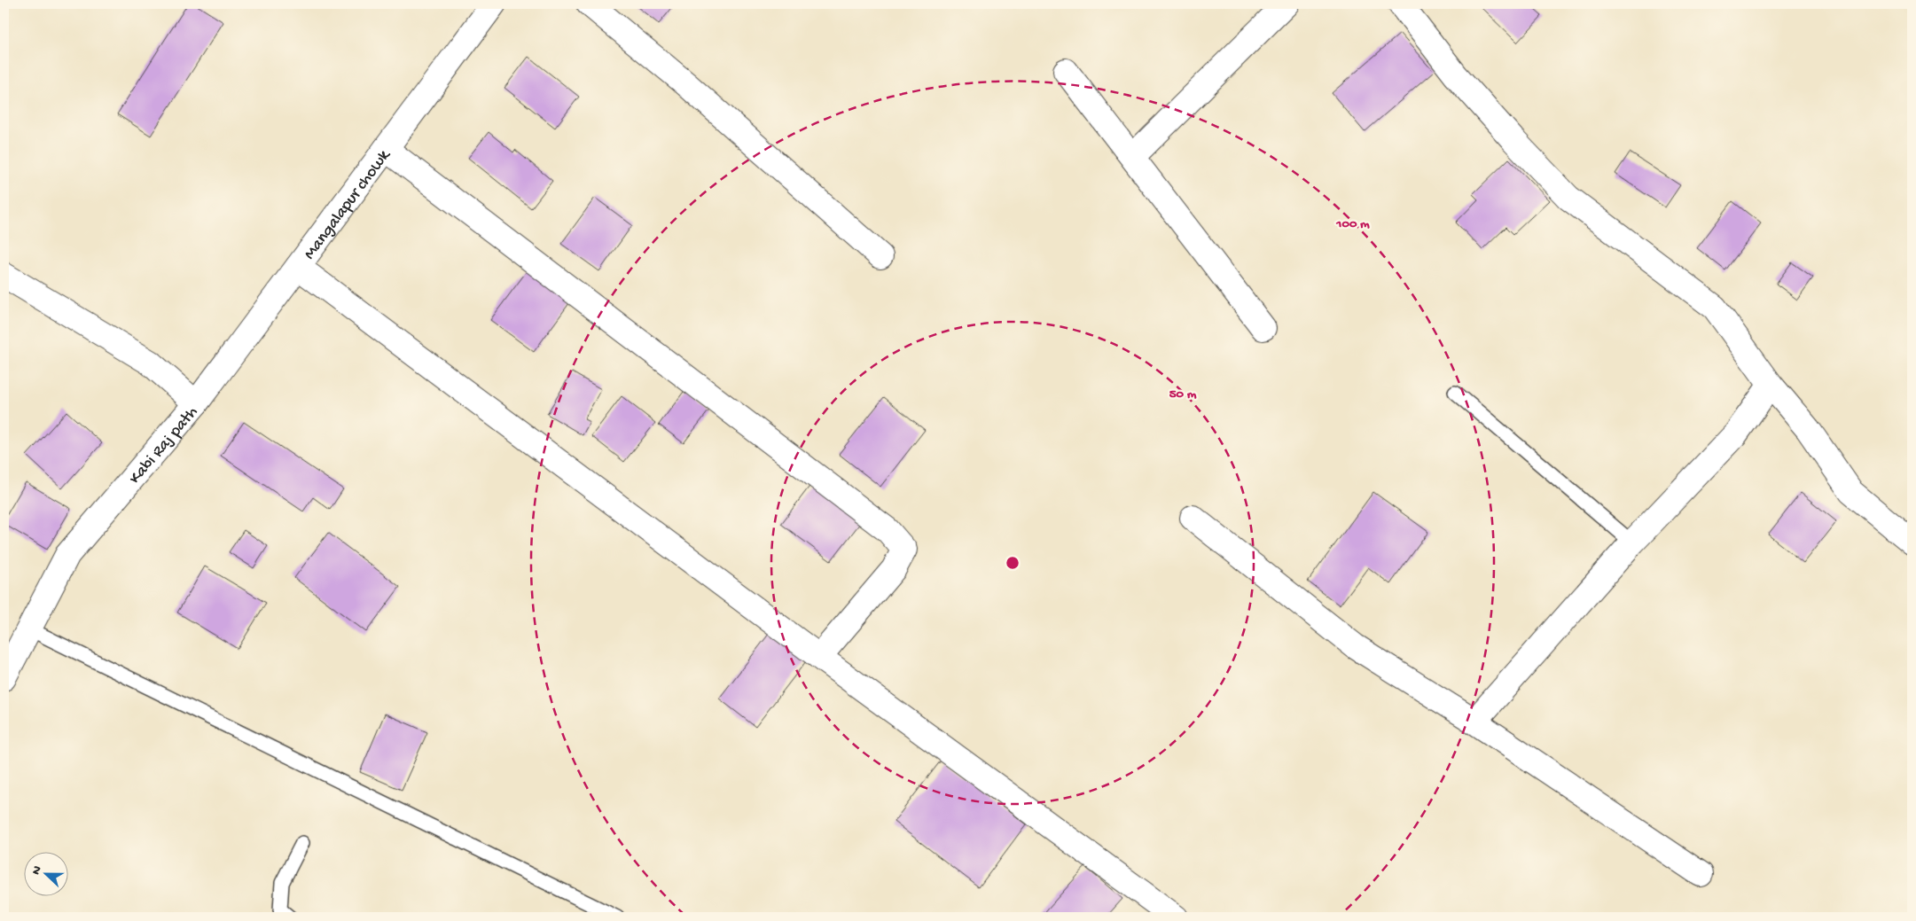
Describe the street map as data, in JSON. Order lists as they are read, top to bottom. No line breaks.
{"streets":{"street":["Mangalapur chowk","Kabi Raj path"]},"crossings":[["Mangalapur chowk","Kabi Raj path"]],"north":"left","rings":["100 m","50 m"]}
